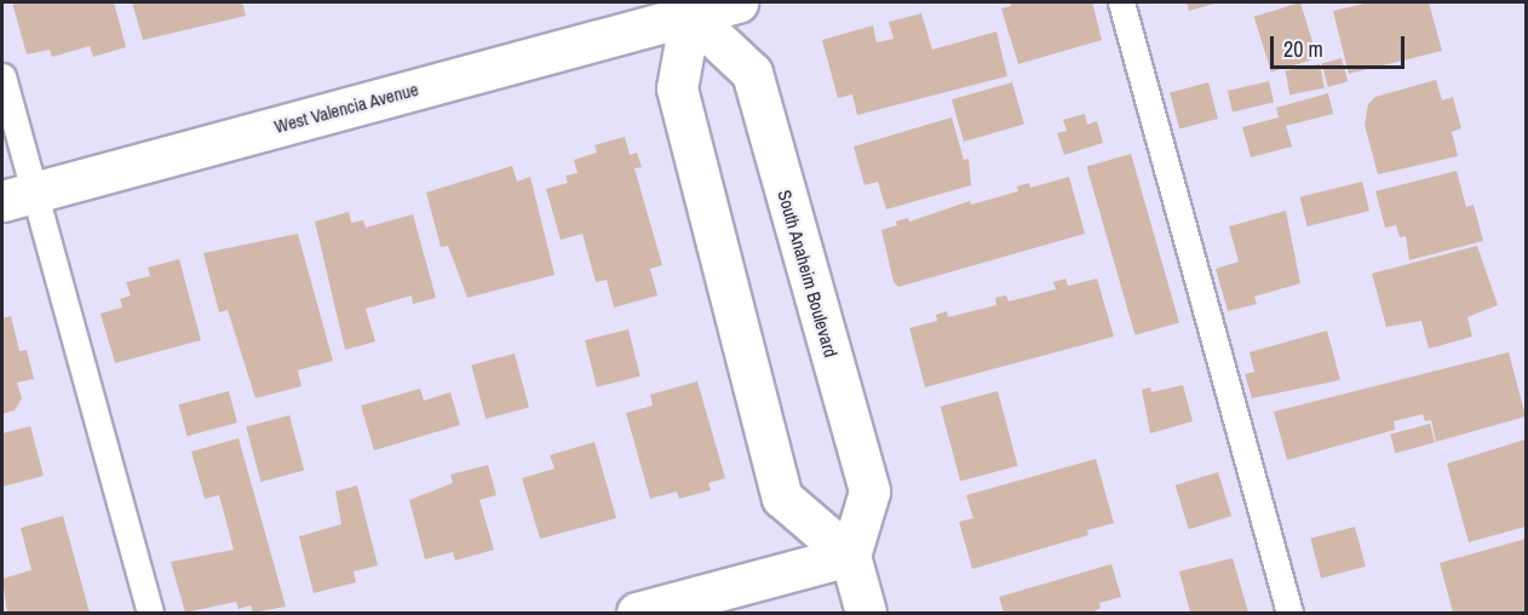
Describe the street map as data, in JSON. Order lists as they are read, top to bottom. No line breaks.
{"streets":{"main road":["West Valencia Avenue","South Anaheim Boulevard"]},"crossings":[["West Valencia Avenue","South Anaheim Boulevard"]],"scale_bar":"20 m"}
